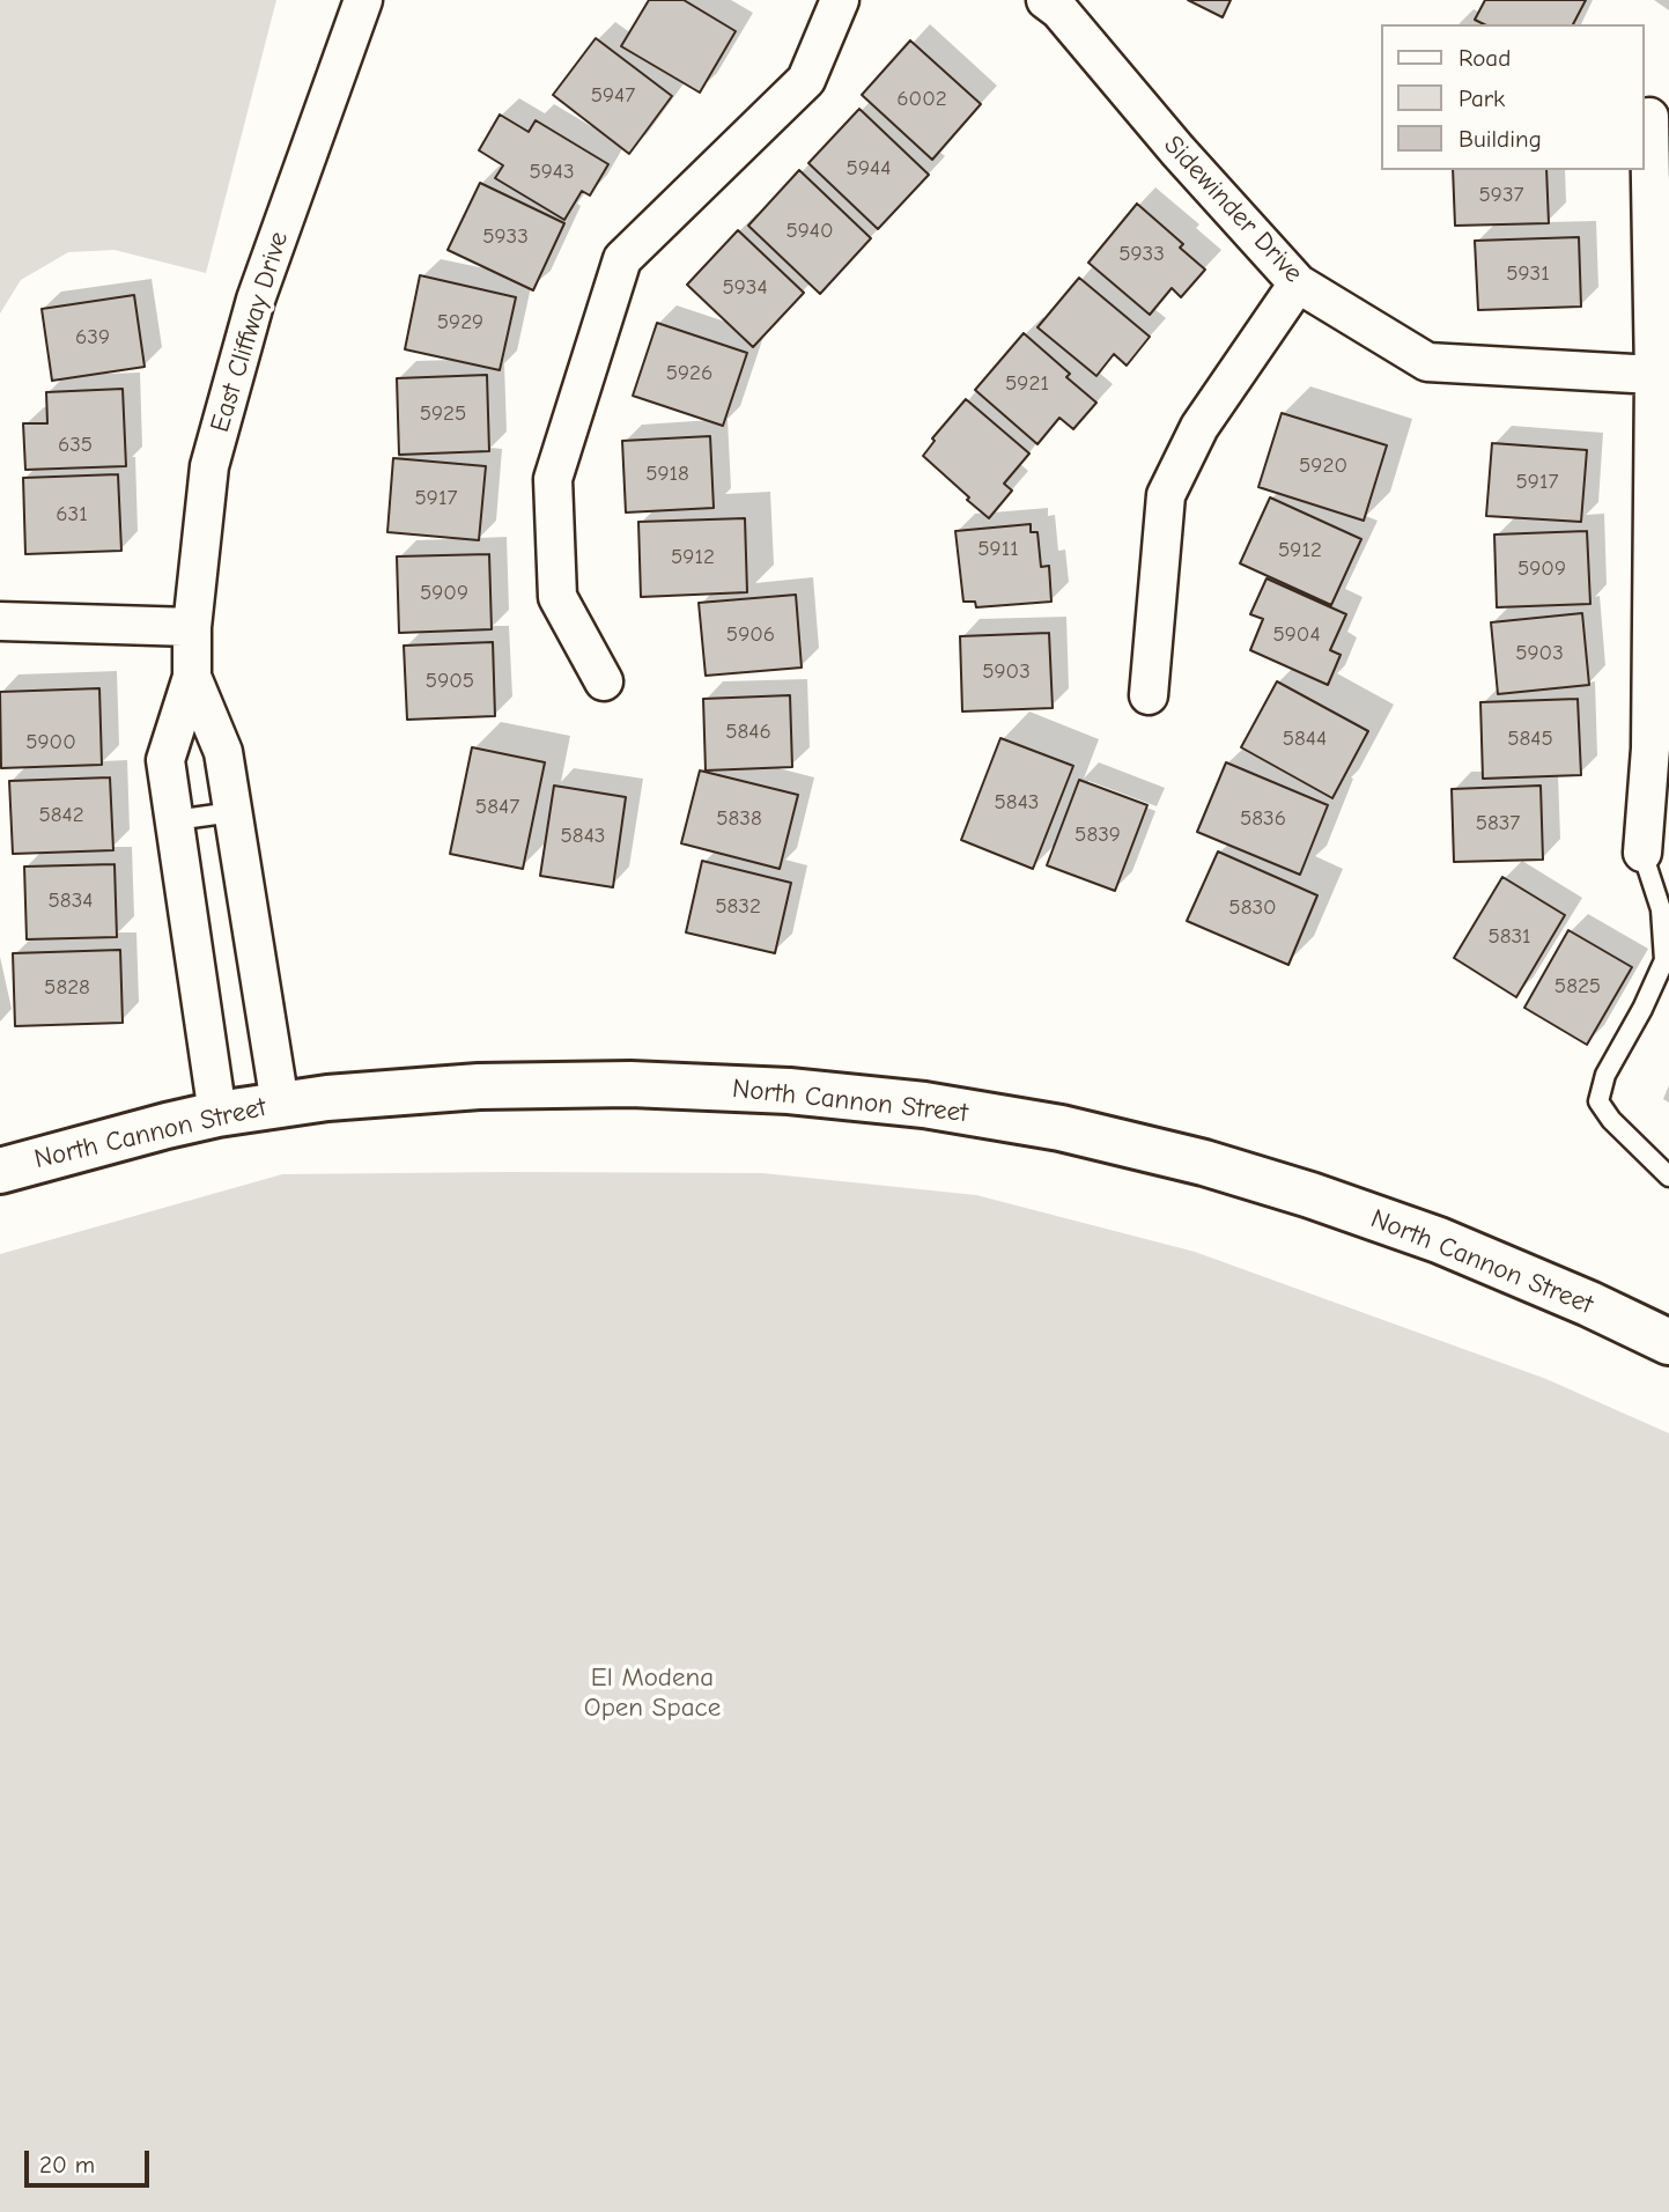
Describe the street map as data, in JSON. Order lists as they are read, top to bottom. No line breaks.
{"streets":{"main road":["North Cannon Street"],"street":["Sidewinder Drive","East Cliffway Drive"]},"crossings":[["East Cliffway Drive","North Cannon Street"]],"parks":["El Modena Open Space"],"house_numbers":["5947","6002","5944","5943","5937","5940","5933","5933","5931","5934","5929","639","5926","5921","5925","635","5920","5918","5917","5917","631","5911","5912","5912","5909","5909","5906","5904","5903","5903","5905","5846","5844","5845","5900","5843","5847","5842","5838","5836","5837","5839","5843","5834","5832","5830","5831","5825","5828"],"legend":["Road","Park","Building"],"scale_bar":"20 m"}
